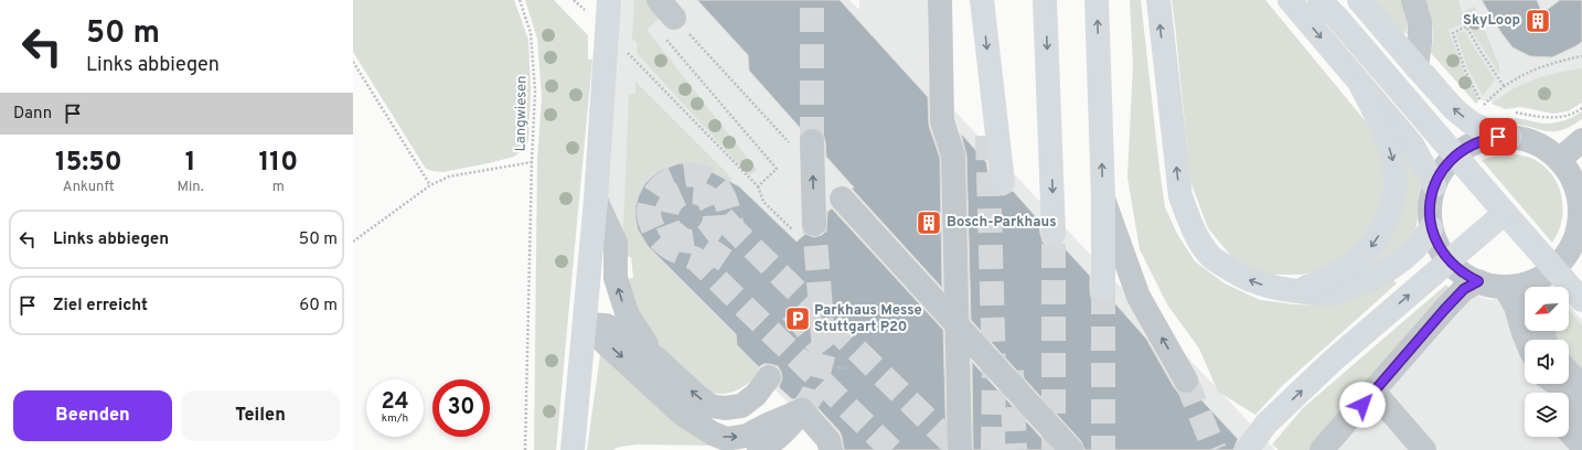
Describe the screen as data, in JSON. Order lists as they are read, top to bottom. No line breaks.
{"streets":{"path":["Langwiesen"]},"places":{"building":["SkyLoop","Bosch-Parkhaus"],"parking":["Parkhaus Messe Stuttgart P20"]},"north":"bottom left","page":{"turn":["50 m","Links abbiegen"],"then":"Dann","eta":["15:50","Ankunft","1","Min.","110","m"],"list":[{"name":"Links abbiegen","value":"50 m"},{"name":"Ziel erreicht","value":"60 m"}],"speed":"24 km/h","limit":"30","buttons":["Beenden","Teilen"]}}
